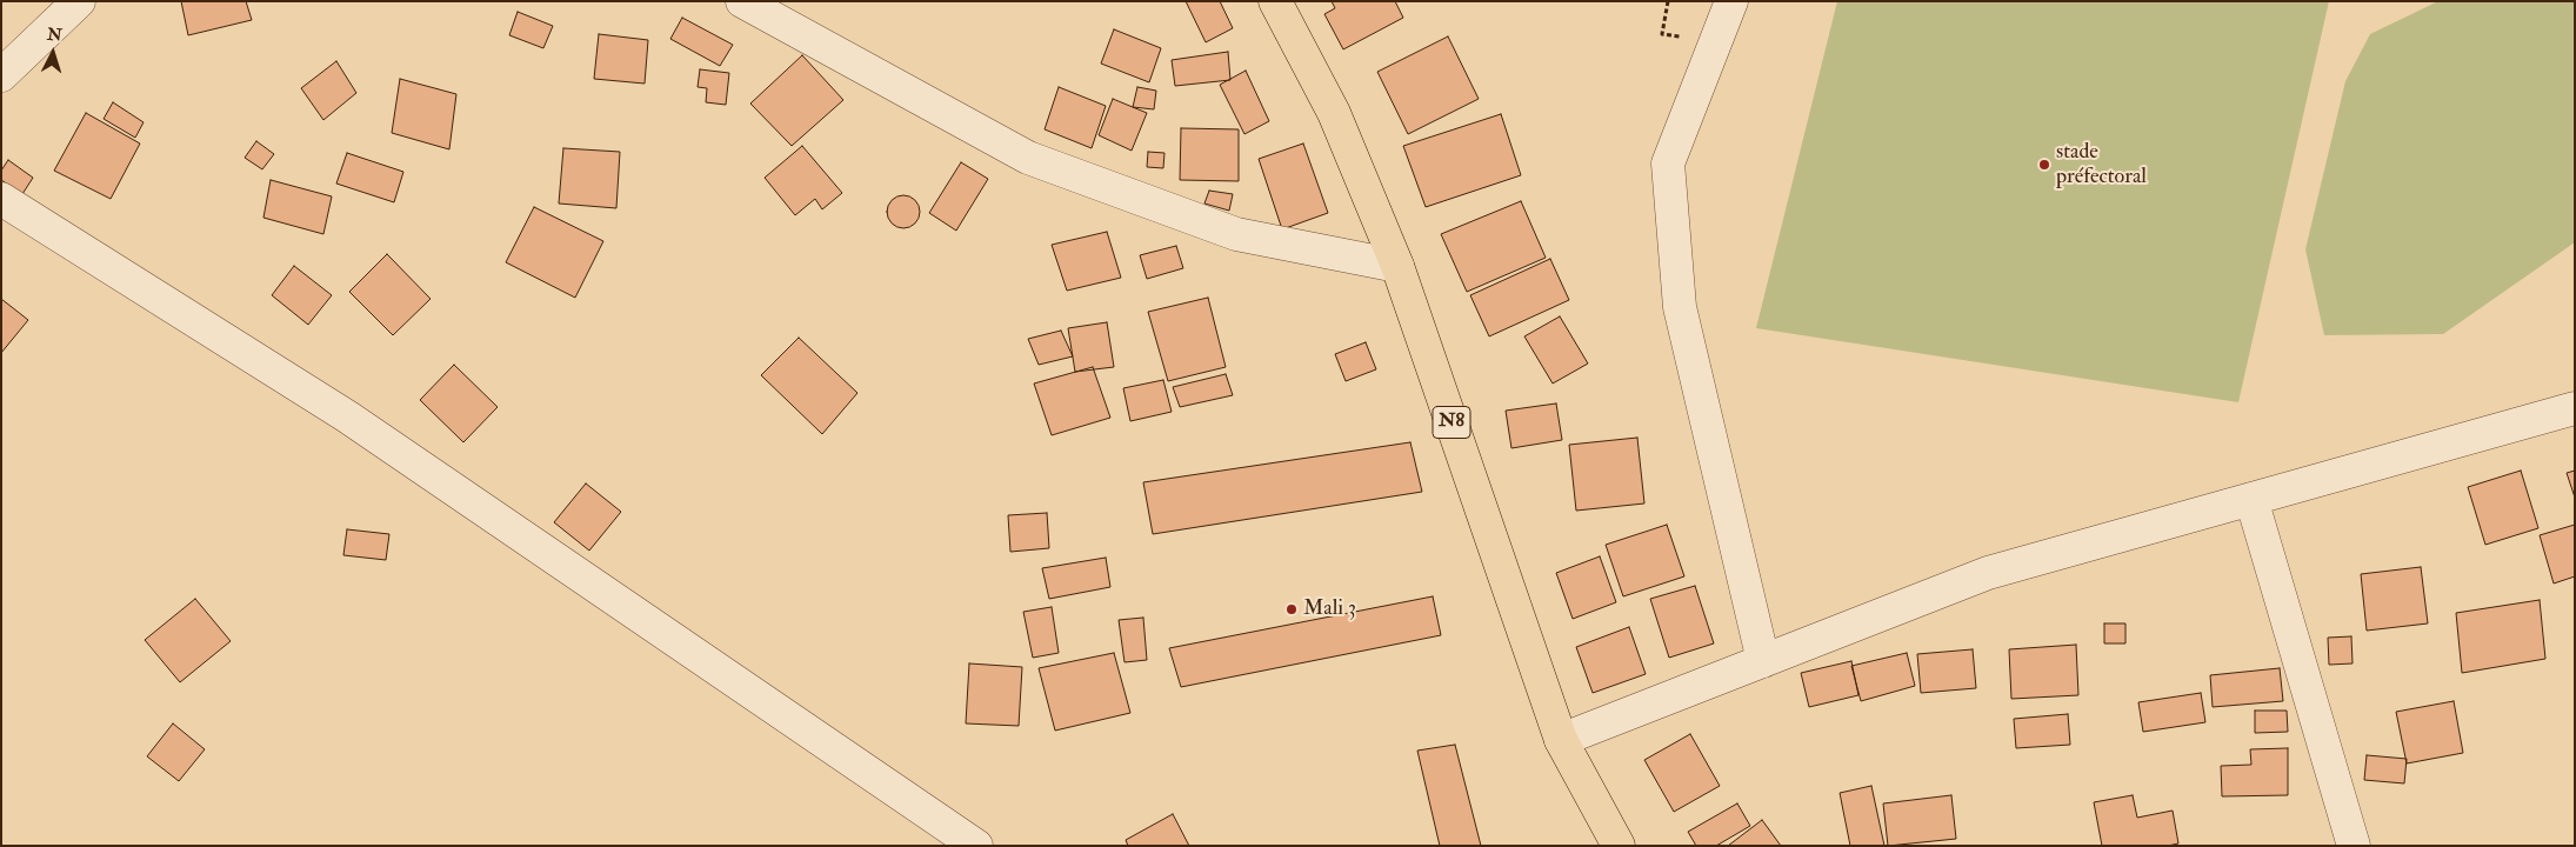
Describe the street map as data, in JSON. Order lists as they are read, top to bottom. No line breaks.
{"streets":{"main road":["N8"]},"places":["stade préfectoral","Mali 3"],"north":"top"}
